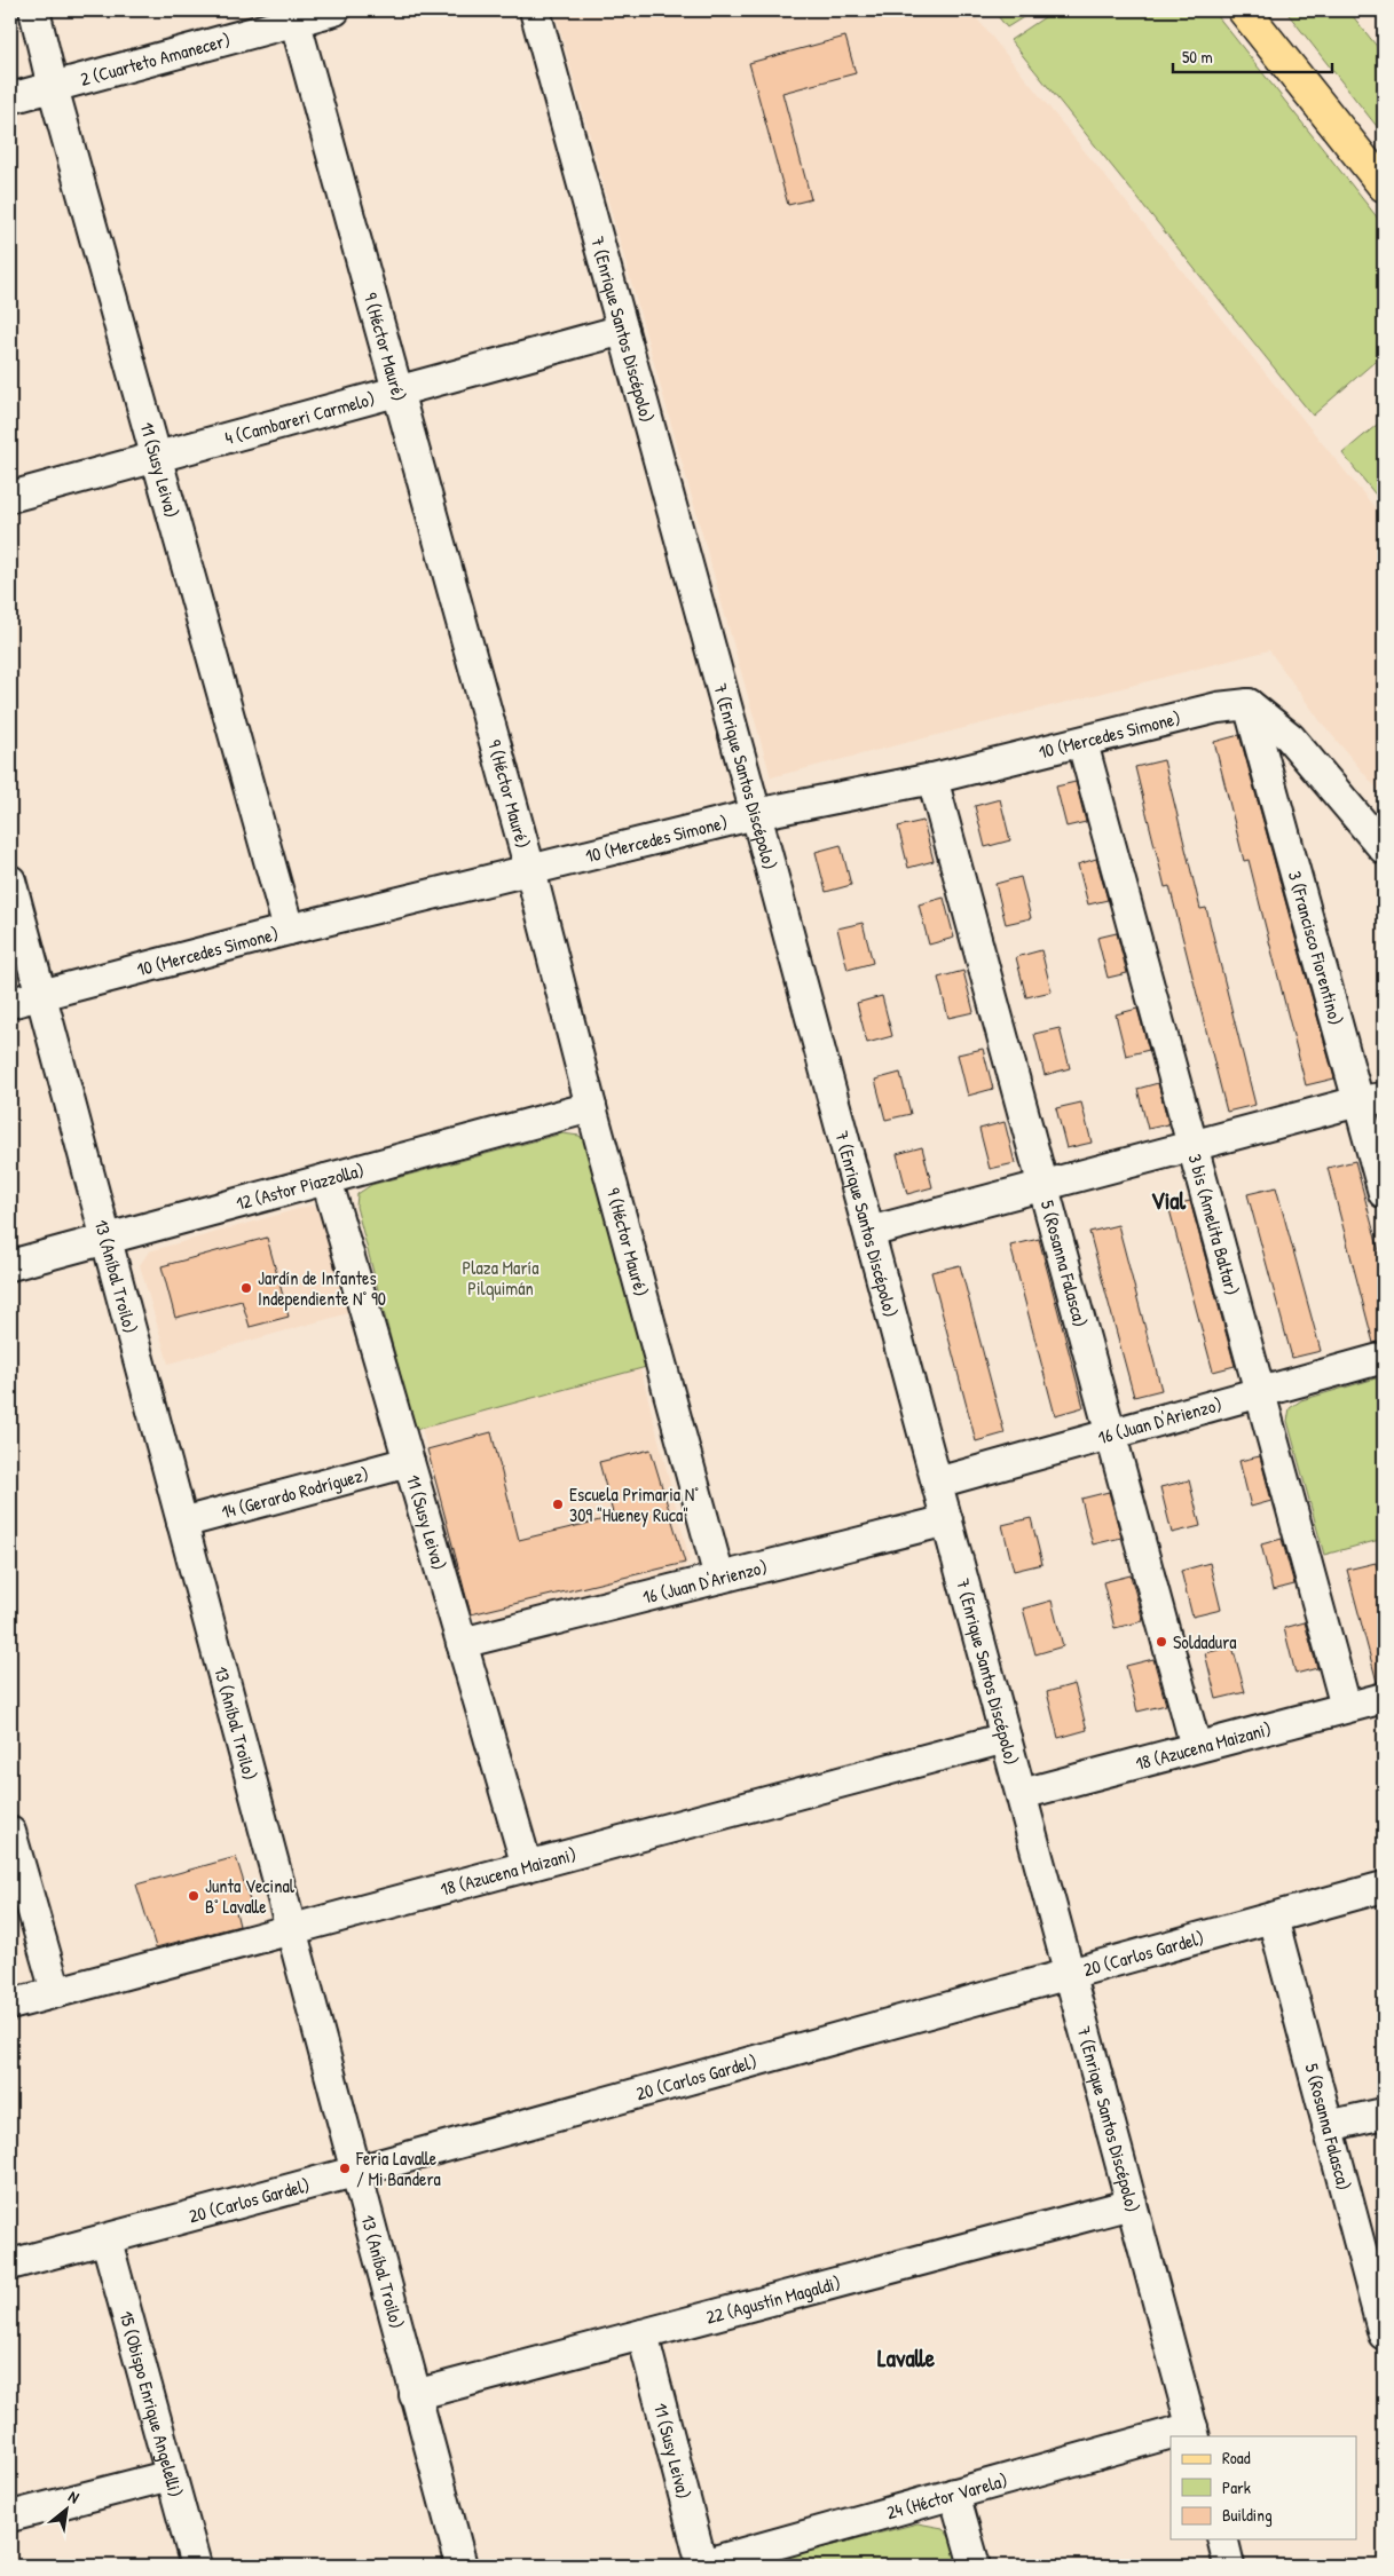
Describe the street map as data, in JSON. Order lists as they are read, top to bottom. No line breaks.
{"streets":{"street":["2 (Cuarteto Amanecer)","7 (Enrique Santos Discépolo)","9 (Héctor Mauré)","4 (Cambareri Carmelo)","11 (Susy Leiva)","10 (Mercedes Simone)","3 (Francisco Fiorentino)","12 (Astor Piazzolla)","3 bis (Amelita Baltar)","5 (Rosanna Falasca)","13 (Aníbal Troilo)","16 (Juan D'Arienzo)","14 (Gerardo Rodríguez)","18 (Azucena Maizani)","20 (Carlos Gardel)","22 (Agustín Magaldi)","15 (Obispo Enrique Angelelli)","24 (Héctor Varela)"]},"crossings":[["2 (Cuarteto Amanecer)","9 (Héctor Mauré)"],["2 (Cuarteto Amanecer)","11 (Susy Leiva)"],["7 (Enrique Santos Discépolo)","4 (Cambareri Carmelo)"],["7 (Enrique Santos Discépolo)","10 (Mercedes Simone)"],["7 (Enrique Santos Discépolo)","16 (Juan D'Arienzo)"],["7 (Enrique Santos Discépolo)","18 (Azucena Maizani)"],["7 (Enrique Santos Discépolo)","20 (Carlos Gardel)"],["7 (Enrique Santos Discépolo)","22 (Agustín Magaldi)"],["7 (Enrique Santos Discépolo)","24 (Héctor Varela)"],["9 (Héctor Mauré)","4 (Cambareri Carmelo)"],["9 (Héctor Mauré)","10 (Mercedes Simone)"],["9 (Héctor Mauré)","12 (Astor Piazzolla)"],["9 (Héctor Mauré)","16 (Juan D'Arienzo)"],["4 (Cambareri Carmelo)","11 (Susy Leiva)"],["11 (Susy Leiva)","10 (Mercedes Simone)"],["11 (Susy Leiva)","12 (Astor Piazzolla)"],["11 (Susy Leiva)","16 (Juan D'Arienzo)"],["11 (Susy Leiva)","14 (Gerardo Rodríguez)"],["11 (Susy Leiva)","18 (Azucena Maizani)"],["11 (Susy Leiva)","22 (Agustín Magaldi)"],["11 (Susy Leiva)","24 (Héctor Varela)"],["10 (Mercedes Simone)","3 (Francisco Fiorentino)"],["10 (Mercedes Simone)","3 bis (Amelita Baltar)"],["10 (Mercedes Simone)","5 (Rosanna Falasca)"],["10 (Mercedes Simone)","13 (Aníbal Troilo)"],["12 (Astor Piazzolla)","13 (Aníbal Troilo)"],["3 bis (Amelita Baltar)","16 (Juan D'Arienzo)"],["3 bis (Amelita Baltar)","18 (Azucena Maizani)"],["5 (Rosanna Falasca)","16 (Juan D'Arienzo)"],["5 (Rosanna Falasca)","18 (Azucena Maizani)"],["5 (Rosanna Falasca)","20 (Carlos Gardel)"],["13 (Aníbal Troilo)","14 (Gerardo Rodríguez)"],["13 (Aníbal Troilo)","18 (Azucena Maizani)"],["13 (Aníbal Troilo)","20 (Carlos Gardel)"],["13 (Aníbal Troilo)","22 (Agustín Magaldi)"],["20 (Carlos Gardel)","15 (Obispo Enrique Angelelli)"]],"districts":["Vial","Lavalle"],"parks":["Plaza María Pilquimán"],"places":["Jardín de Infantes Independiente N° 90","Escuela Primaria N° 309 \"Hueney Ruca\"","Soldadura","Junta Vecinal B° Lavalle","Feria Lavalle / Mi Bandera"],"legend":["Road","Park","Building"],"scale_bar":"50 m","north":"top right"}
